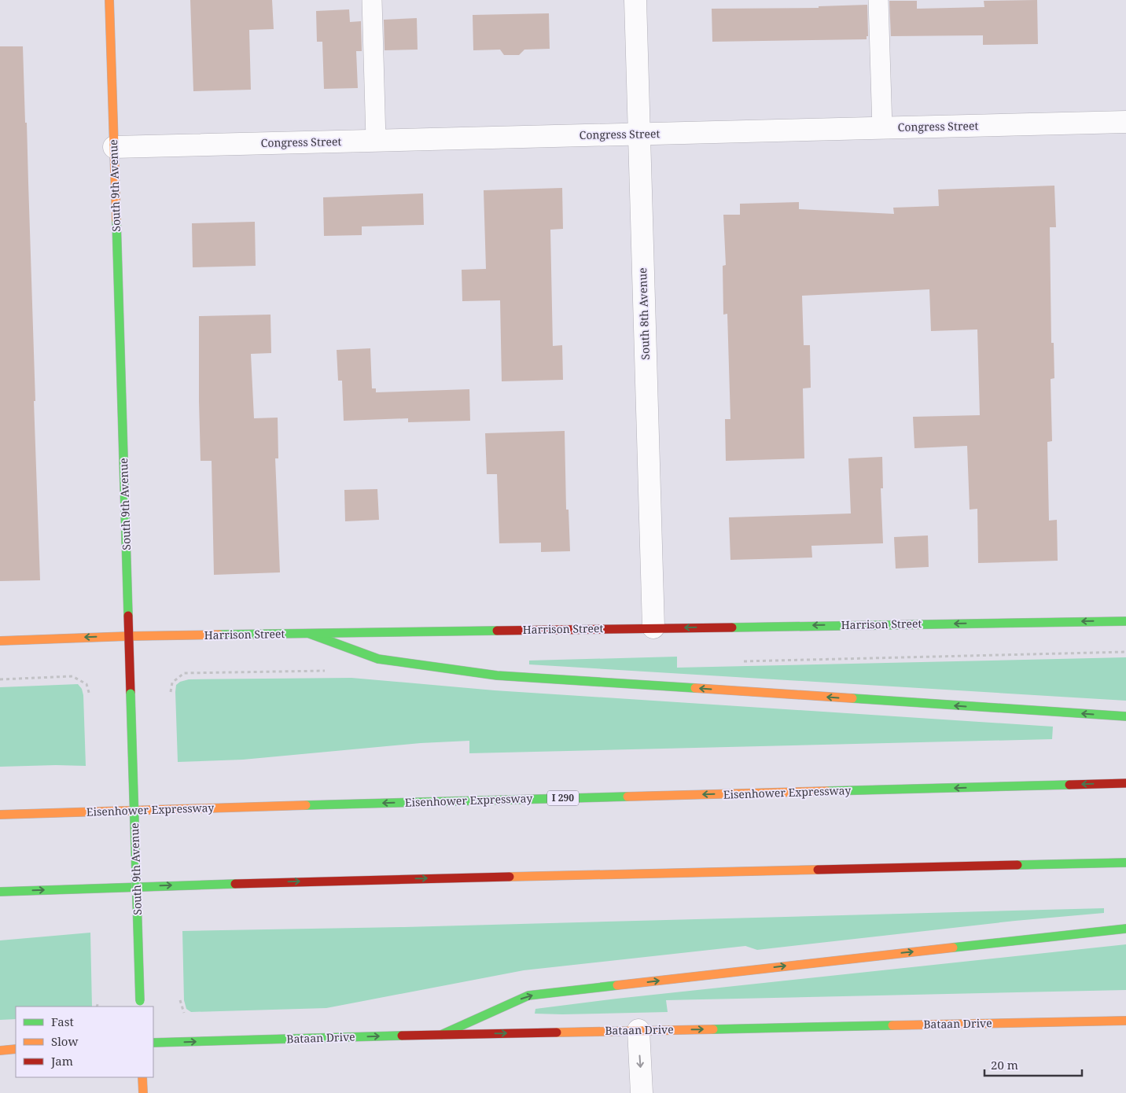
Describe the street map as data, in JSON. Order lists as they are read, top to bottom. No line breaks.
{"streets":{"main road":["South 9th Avenue","Harrison Street","Eisenhower Expressway","I 290","Bataan Drive"],"street":["Congress Street","South 8th Avenue"]},"crossings":[["Congress Street","South 9th Avenue"],["Congress Street","South 8th Avenue"],["South 9th Avenue","Harrison Street"],["South 8th Avenue","Harrison Street"]],"legend":["Fast","Slow","Jam"],"scale_bar":"20 m"}
